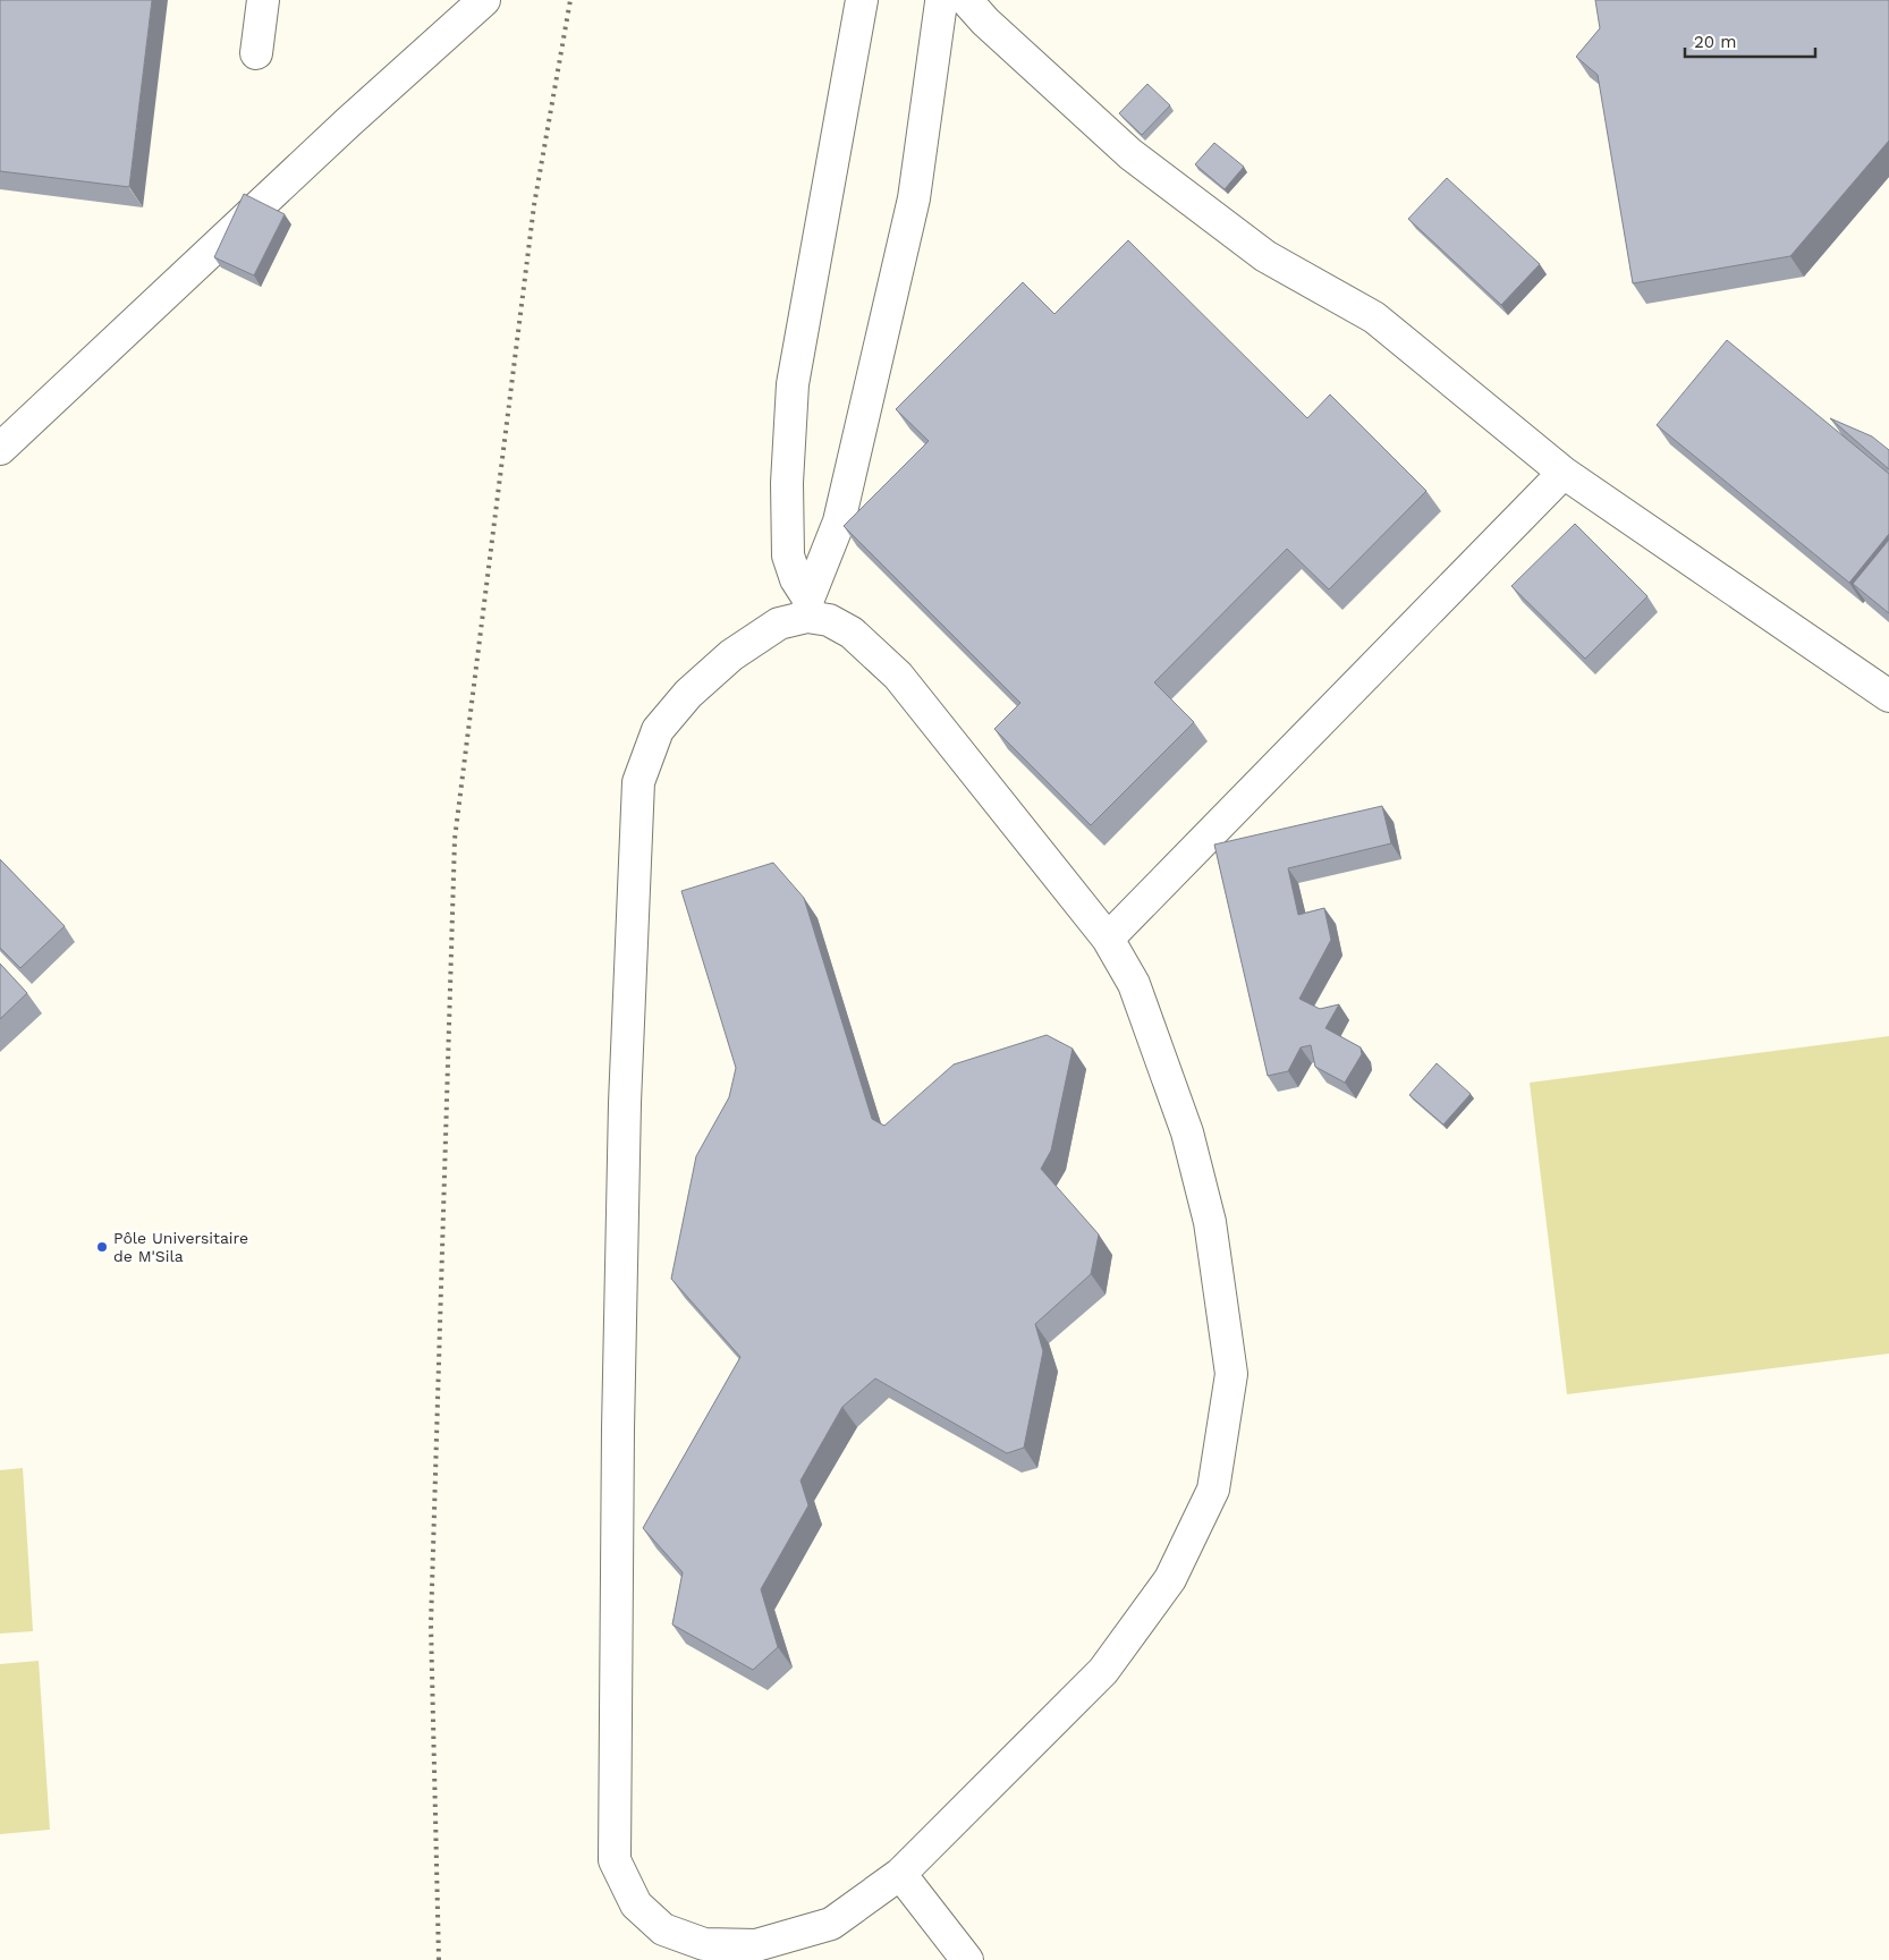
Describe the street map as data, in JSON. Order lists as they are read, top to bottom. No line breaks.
{"places":["Pôle Universitaire de M'Sila"],"scale_bar":"20 m"}
